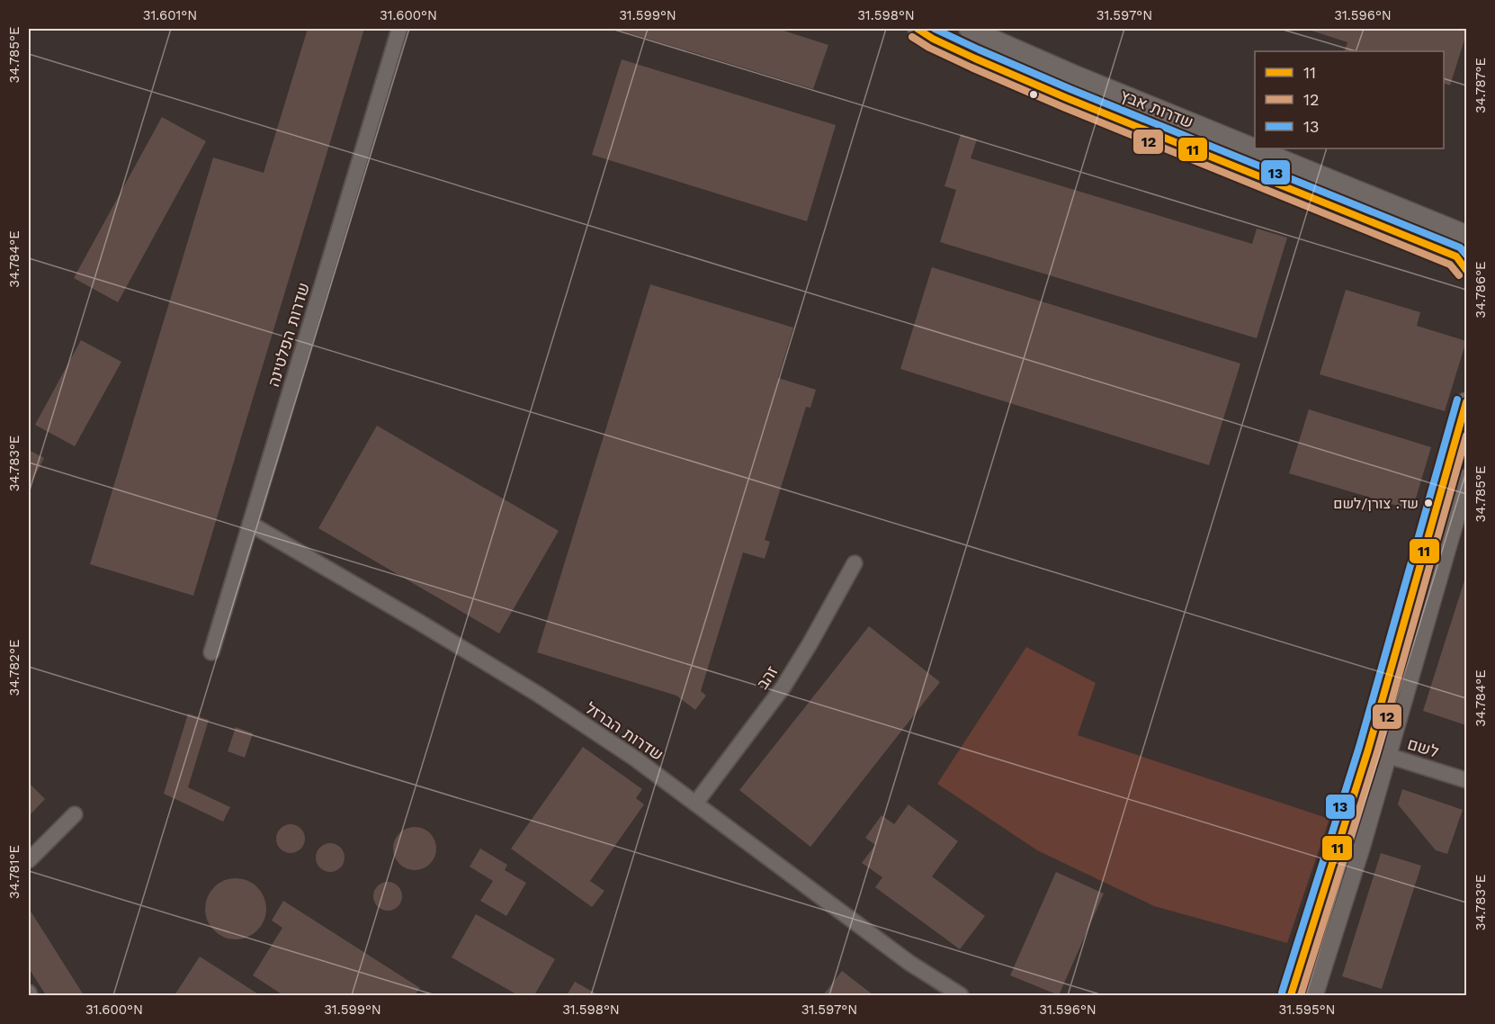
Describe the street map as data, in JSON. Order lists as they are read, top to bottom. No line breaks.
{"streets":{"street":["שדרות אבץ","שדרות הפלטינה","זהב","שדרות הברזל","לשם"]},"crossings":[["שדרות הפלטינה","שדרות הברזל"],["זהב","שדרות הברזל"]],"places":["שד. צורן/לשם"],"lines":["transit line 11","transit line 13","transit line 12"],"legend":["11","12","13"],"coordinates":["31.601°N","31.600°N","31.599°N","31.598°N","31.597°N","31.596°N","34.785°E","34.787°E","34.784°E","34.786°E","34.783°E","34.782°E","34.781°E","31.595°N"]}
